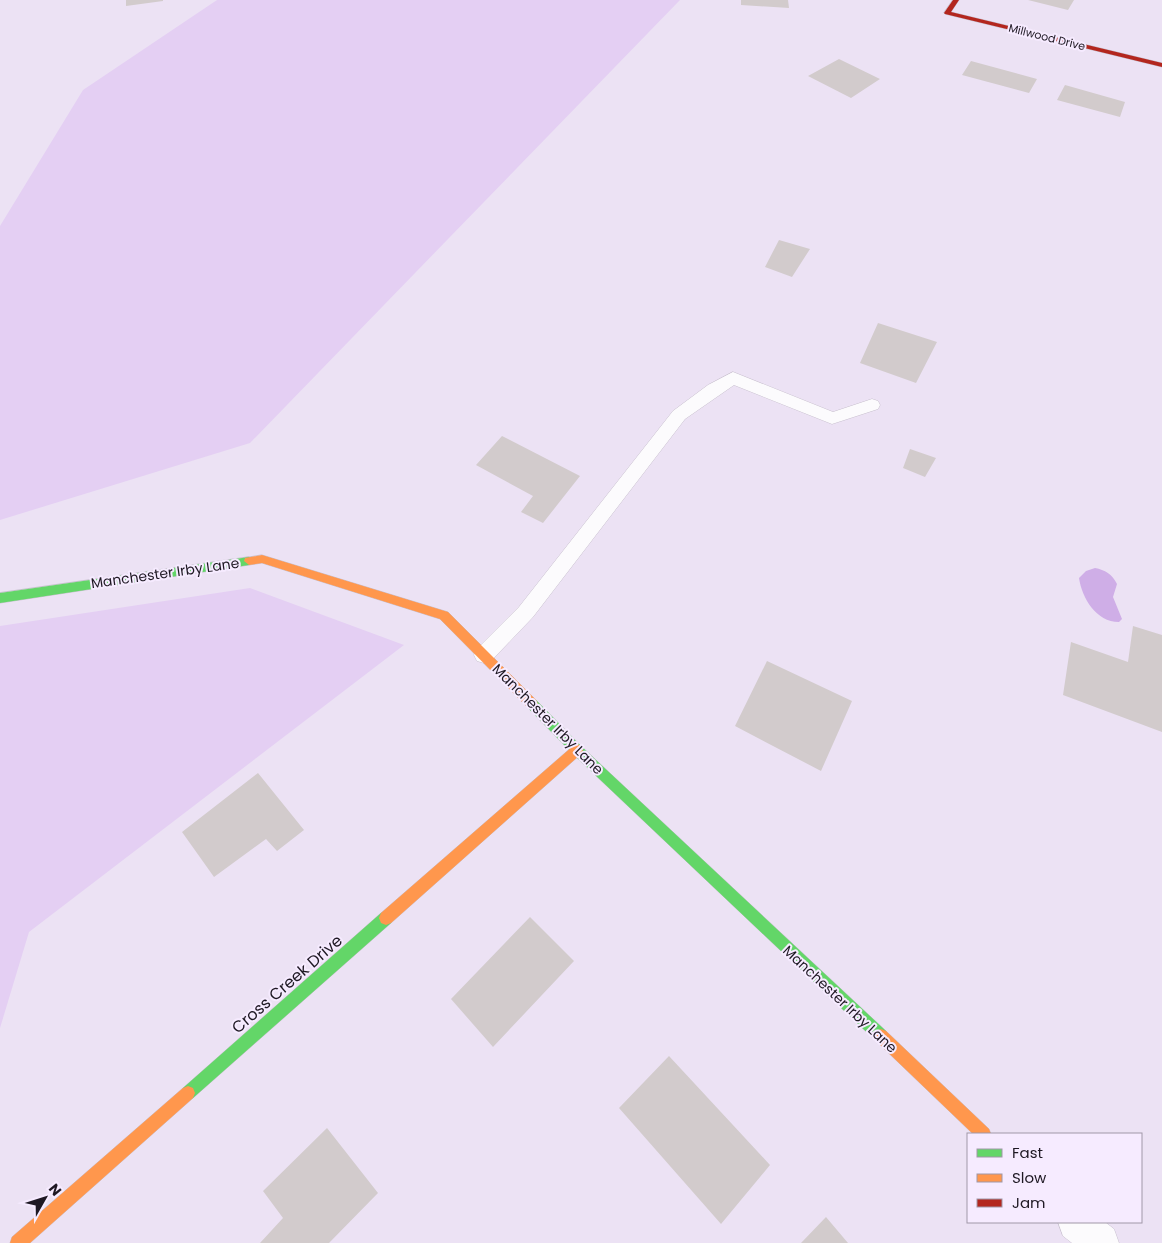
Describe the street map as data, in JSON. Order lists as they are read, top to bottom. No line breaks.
{"streets":{"street":["Millwood Drive","Manchester Irby Lane","Cross Creek Drive"]},"crossings":[["Manchester Irby Lane","Cross Creek Drive"]],"legend":["Fast","Slow","Jam"],"north":"top right"}
